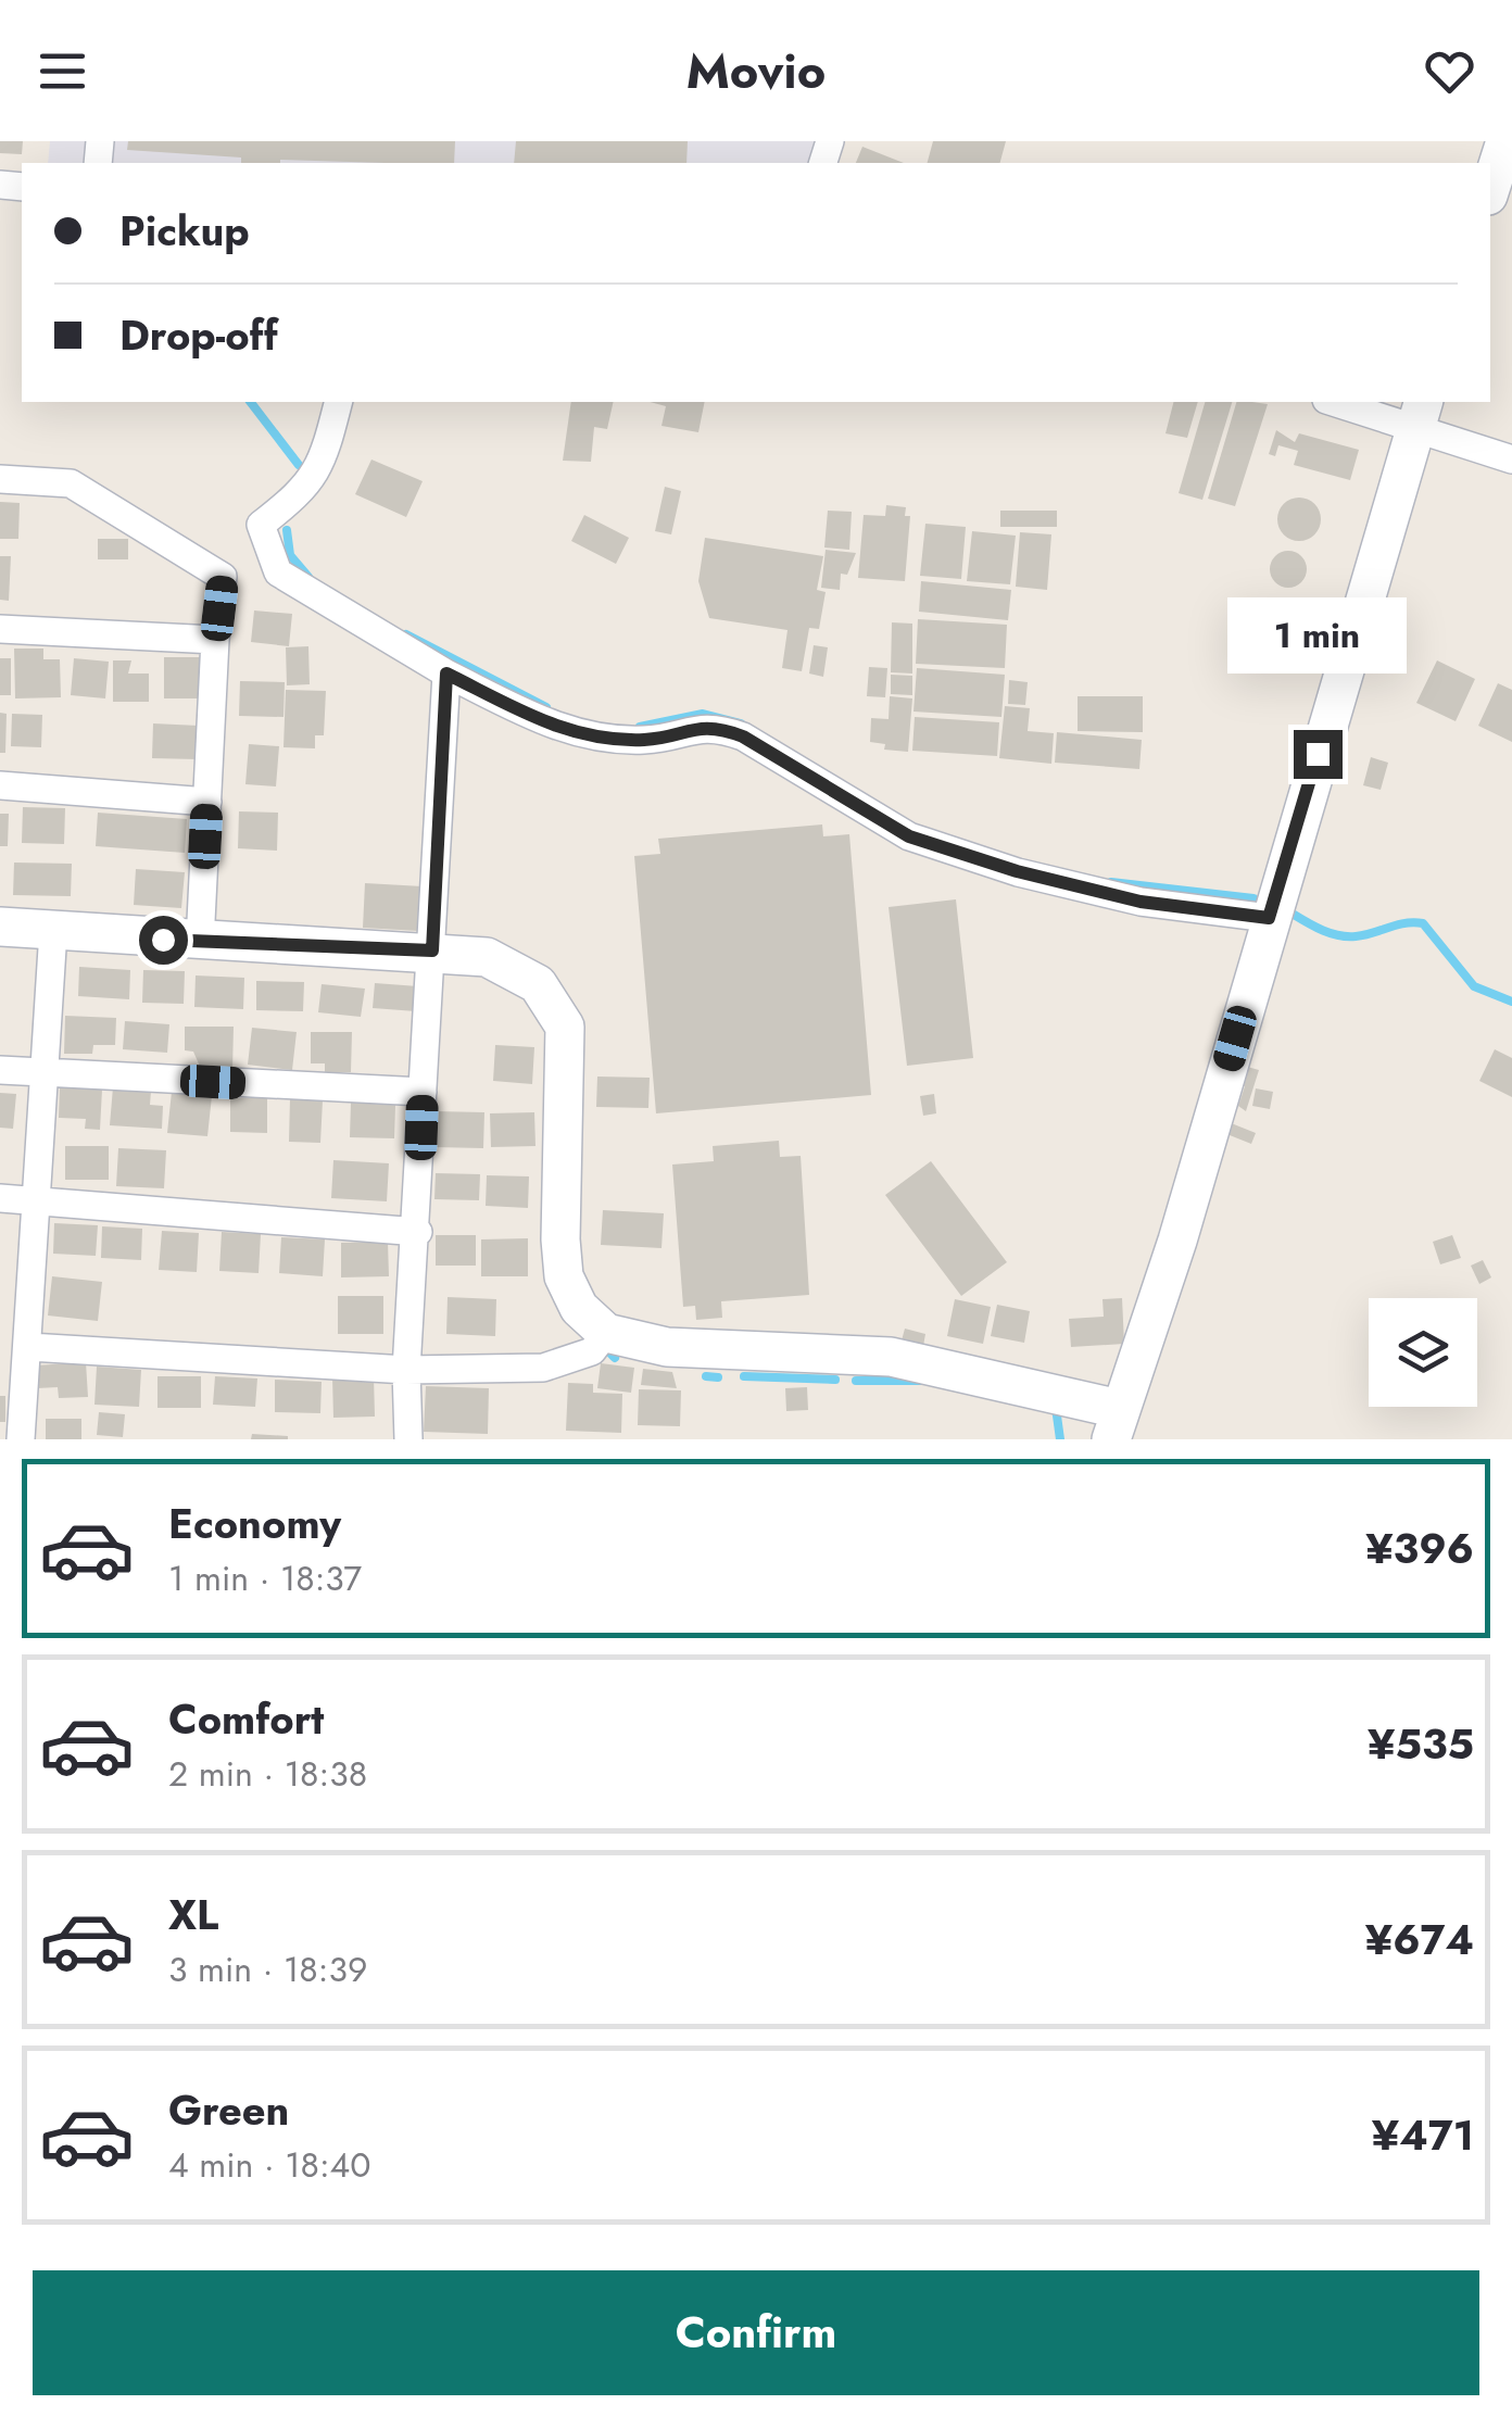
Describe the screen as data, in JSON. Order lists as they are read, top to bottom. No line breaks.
{"page":{"header":"Movio","banner":["Pickup","Drop-off"],"bubble":"1 min","list":[{"name":"Economy","note":"1 min · 18:37","value":"¥396"},{"name":"Comfort","note":"2 min · 18:38","value":"¥535"},{"name":"XL","note":"3 min · 18:39","value":"¥674"},{"name":"Green","note":"4 min · 18:40","value":"¥471"}],"buttons":"Confirm"}}
